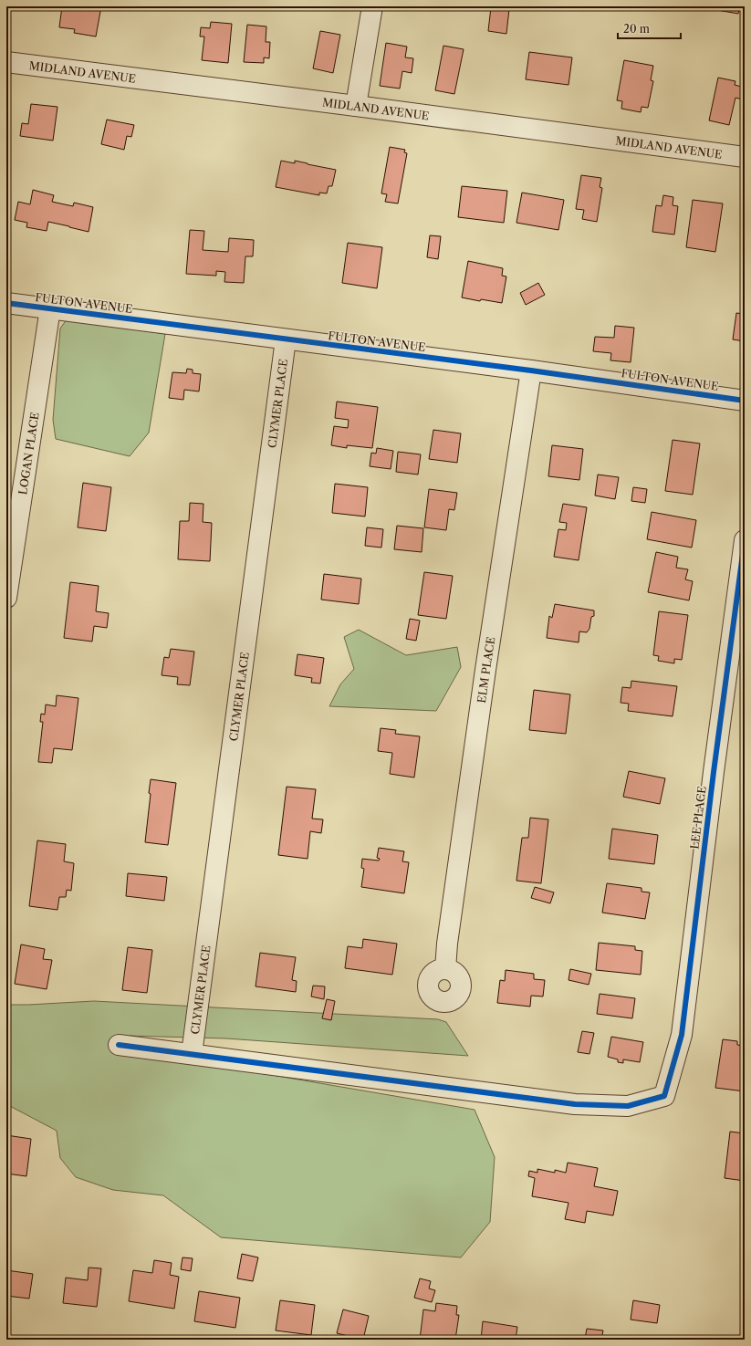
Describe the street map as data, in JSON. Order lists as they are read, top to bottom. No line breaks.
{"streets":{"street":["MIDLAND AVENUE","FULTON AVENUE","CLYMER PLACE","LOGAN PLACE","ELM PLACE","LEE PLACE"]},"crossings":[["FULTON AVENUE","CLYMER PLACE"],["FULTON AVENUE","LOGAN PLACE"],["FULTON AVENUE","ELM PLACE"],["CLYMER PLACE","LEE PLACE"]],"scale_bar":"20 m"}
